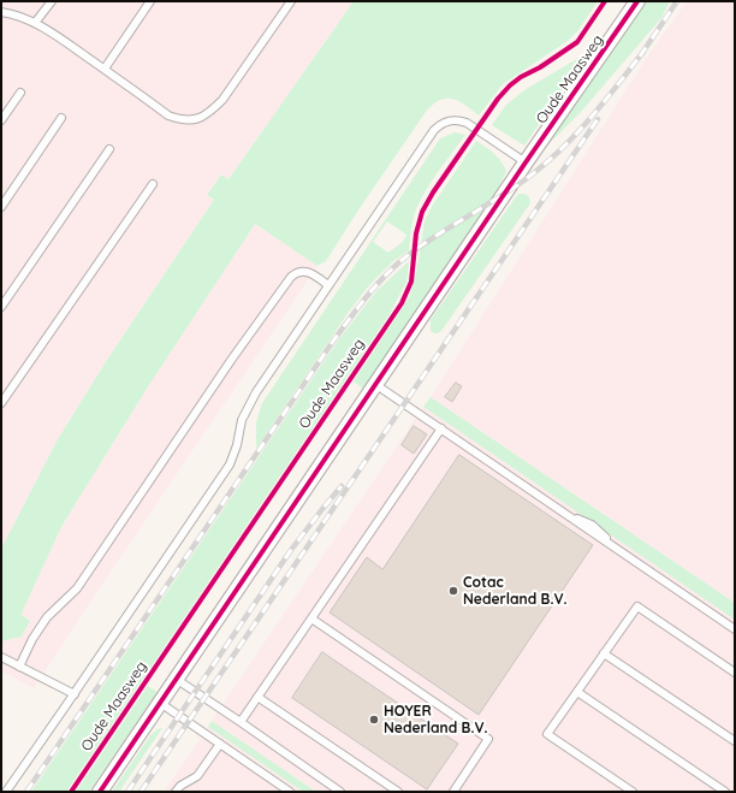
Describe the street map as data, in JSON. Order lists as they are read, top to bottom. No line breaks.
{"streets":{"street":["Oude Maasweg"]},"places":["Cotac Nederland B.V.","HOYER Nederland B.V."]}
